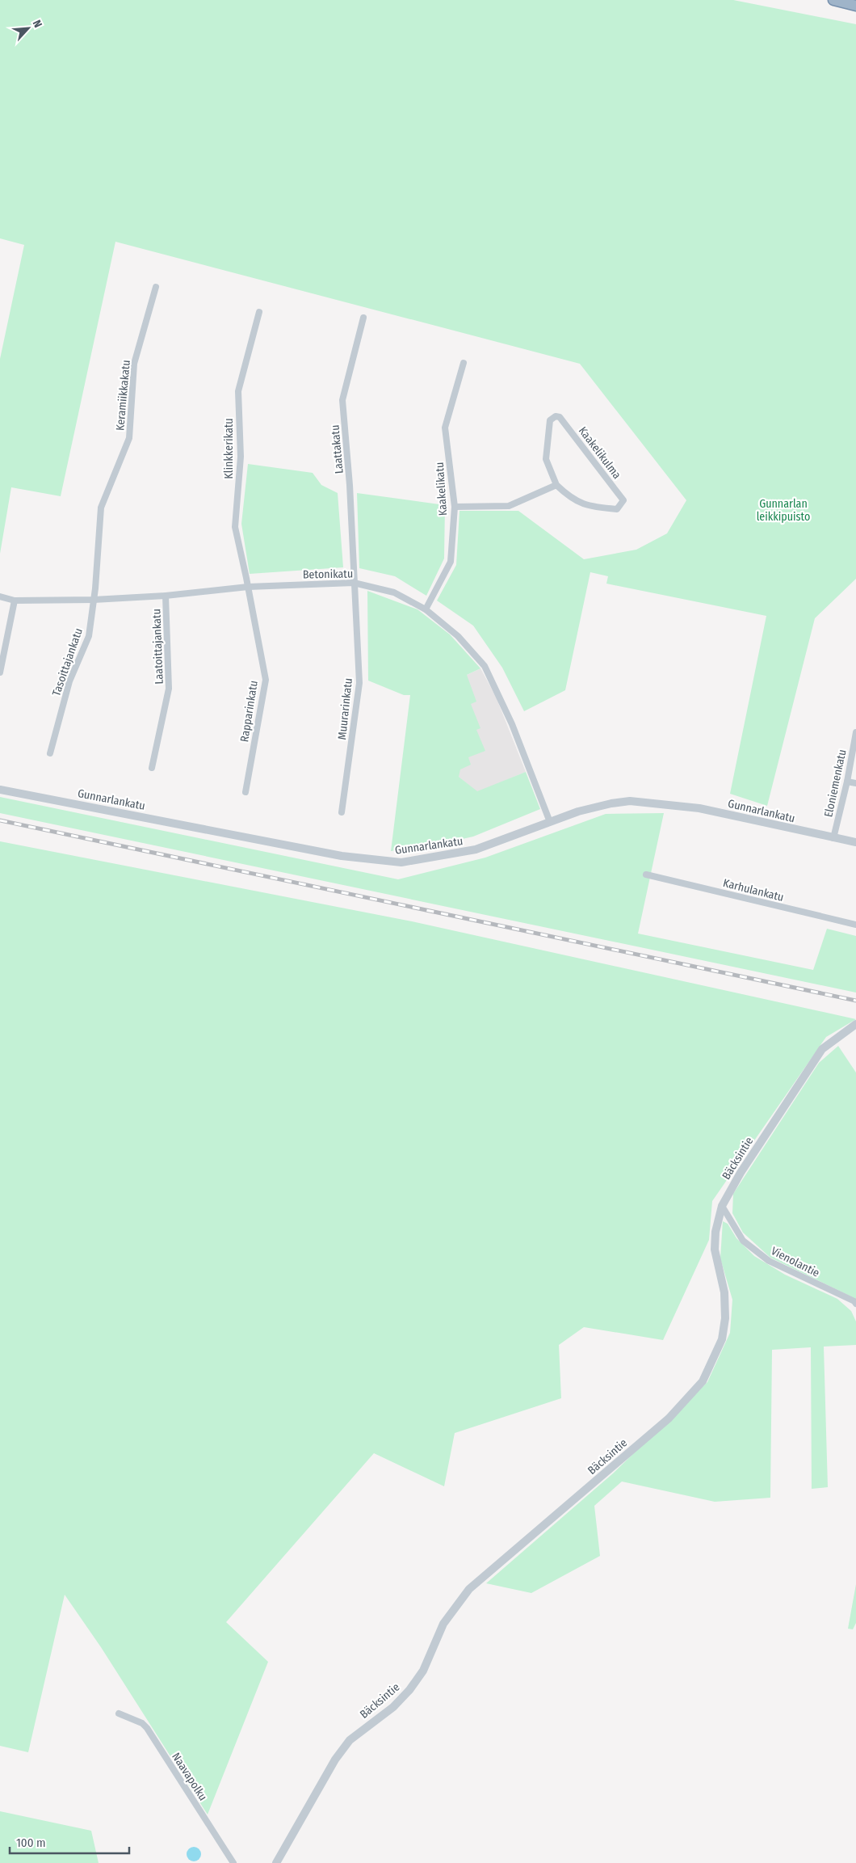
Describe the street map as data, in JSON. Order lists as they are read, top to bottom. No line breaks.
{"streets":{"street":["Keramiikkakatu","Klinkkerikatu","Laattakatu","Kaakelikulma","Kaakelikatu","Betonikatu","Laatoittajankatu","Tasoittajankatu","Muurarinkatu","Rapparinkatu","Eloniemenkatu","Gunnarlankatu","Karhulankatu","Bäcksintie","Vienolantie","Naavapolku"]},"crossings":[["Keramiikkakatu","Betonikatu"],["Keramiikkakatu","Tasoittajankatu"],["Klinkkerikatu","Betonikatu"],["Klinkkerikatu","Rapparinkatu"],["Laattakatu","Betonikatu"],["Laattakatu","Muurarinkatu"],["Kaakelikatu","Betonikatu"],["Betonikatu","Laatoittajankatu"],["Betonikatu","Tasoittajankatu"],["Betonikatu","Muurarinkatu"],["Betonikatu","Rapparinkatu"],["Betonikatu","Gunnarlankatu"],["Eloniemenkatu","Gunnarlankatu"],["Bäcksintie","Vienolantie"]],"parks":["Gunnarlan leikkipuisto"],"scale_bar":"100 m","north":"top right"}
